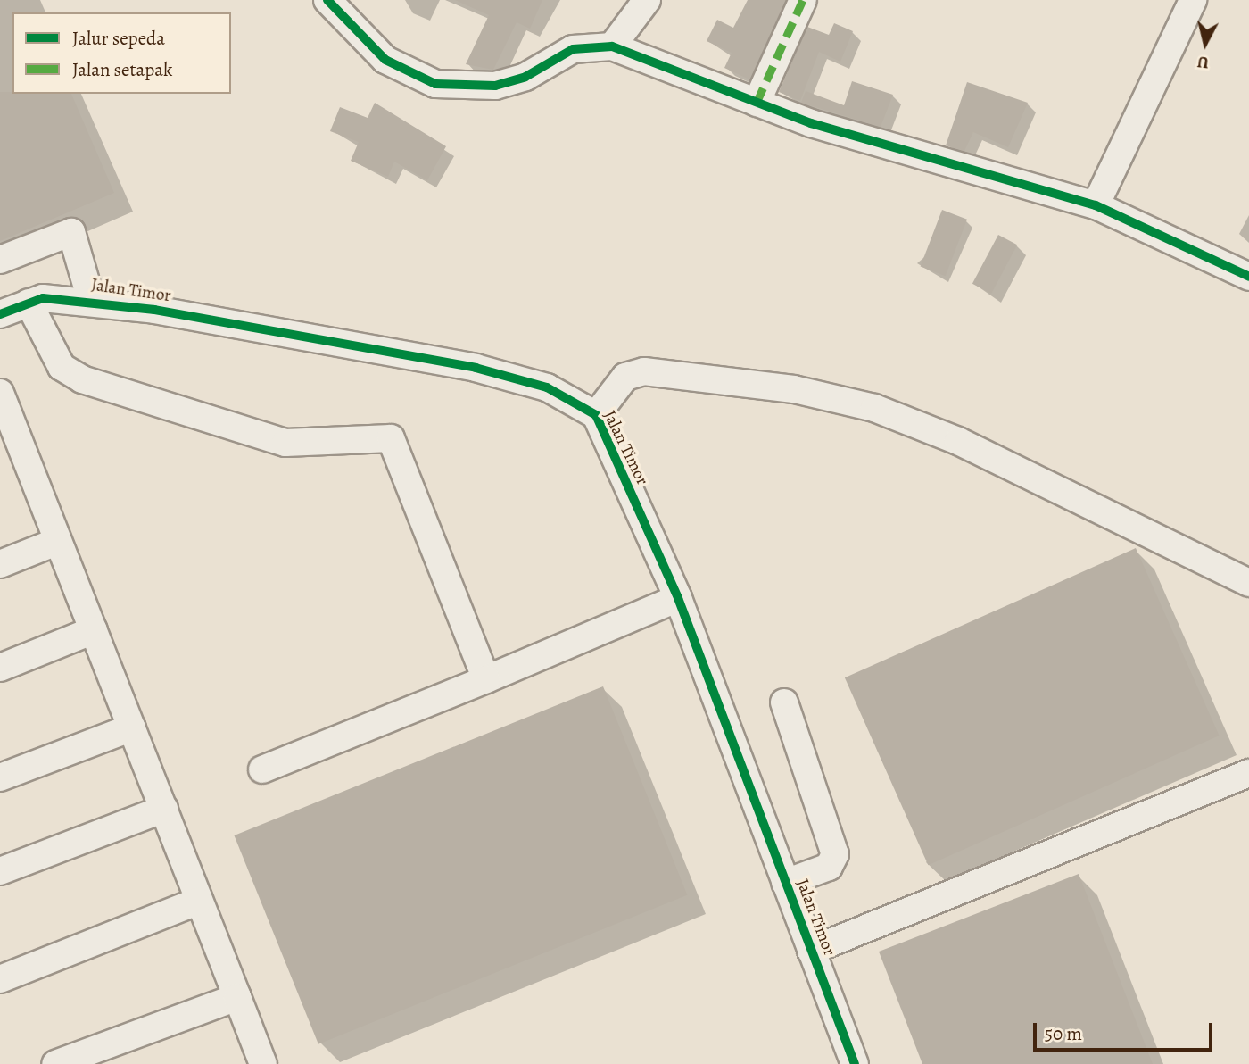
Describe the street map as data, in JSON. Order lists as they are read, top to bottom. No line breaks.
{"streets":{"street":["Jalan Timor"]},"legend":["Jalur sepeda","Jalan setapak"],"scale_bar":"50 m","north":"bottom"}
